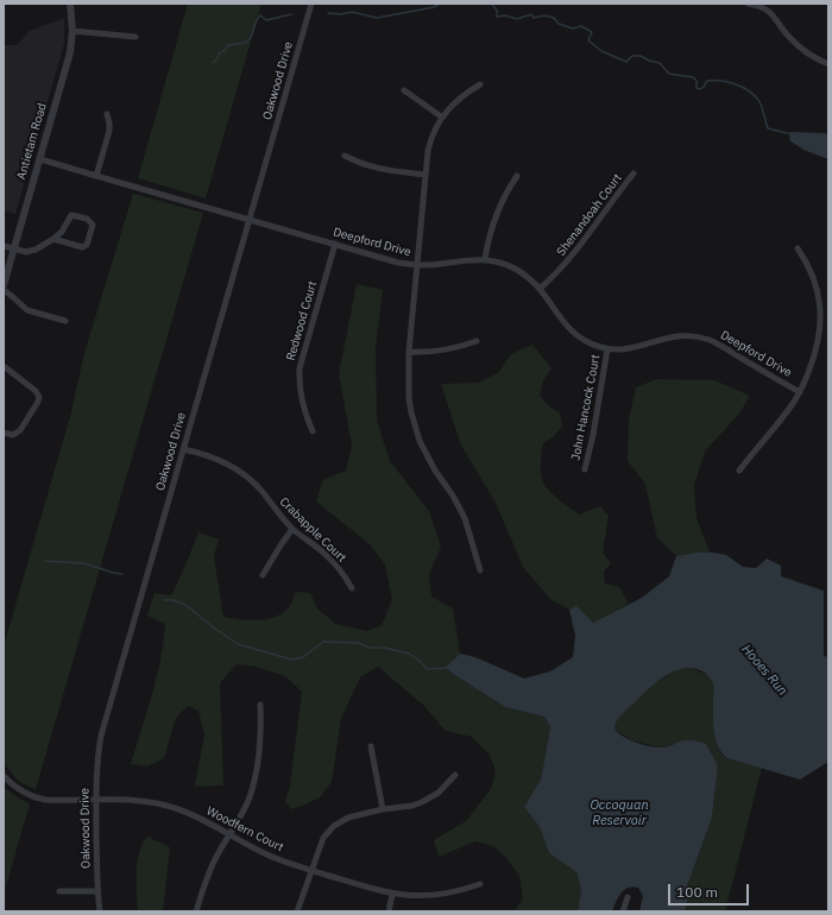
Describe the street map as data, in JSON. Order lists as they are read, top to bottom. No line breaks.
{"streets":{"street":["Oakwood Drive","Antietam Road","Shenandoah Court","Deepford Drive","Redwood Court","John Hancock Court","Crabapple Court","Woodfern Court"]},"crossings":[["Oakwood Drive","Deepford Drive"],["Oakwood Drive","Crabapple Court"],["Oakwood Drive","Woodfern Court"],["Antietam Road","Deepford Drive"],["Shenandoah Court","Deepford Drive"],["Deepford Drive","Redwood Court"],["Deepford Drive","John Hancock Court"]],"water":["Hooes Run","Occoquan Reservoir"],"scale_bar":"100 m"}
